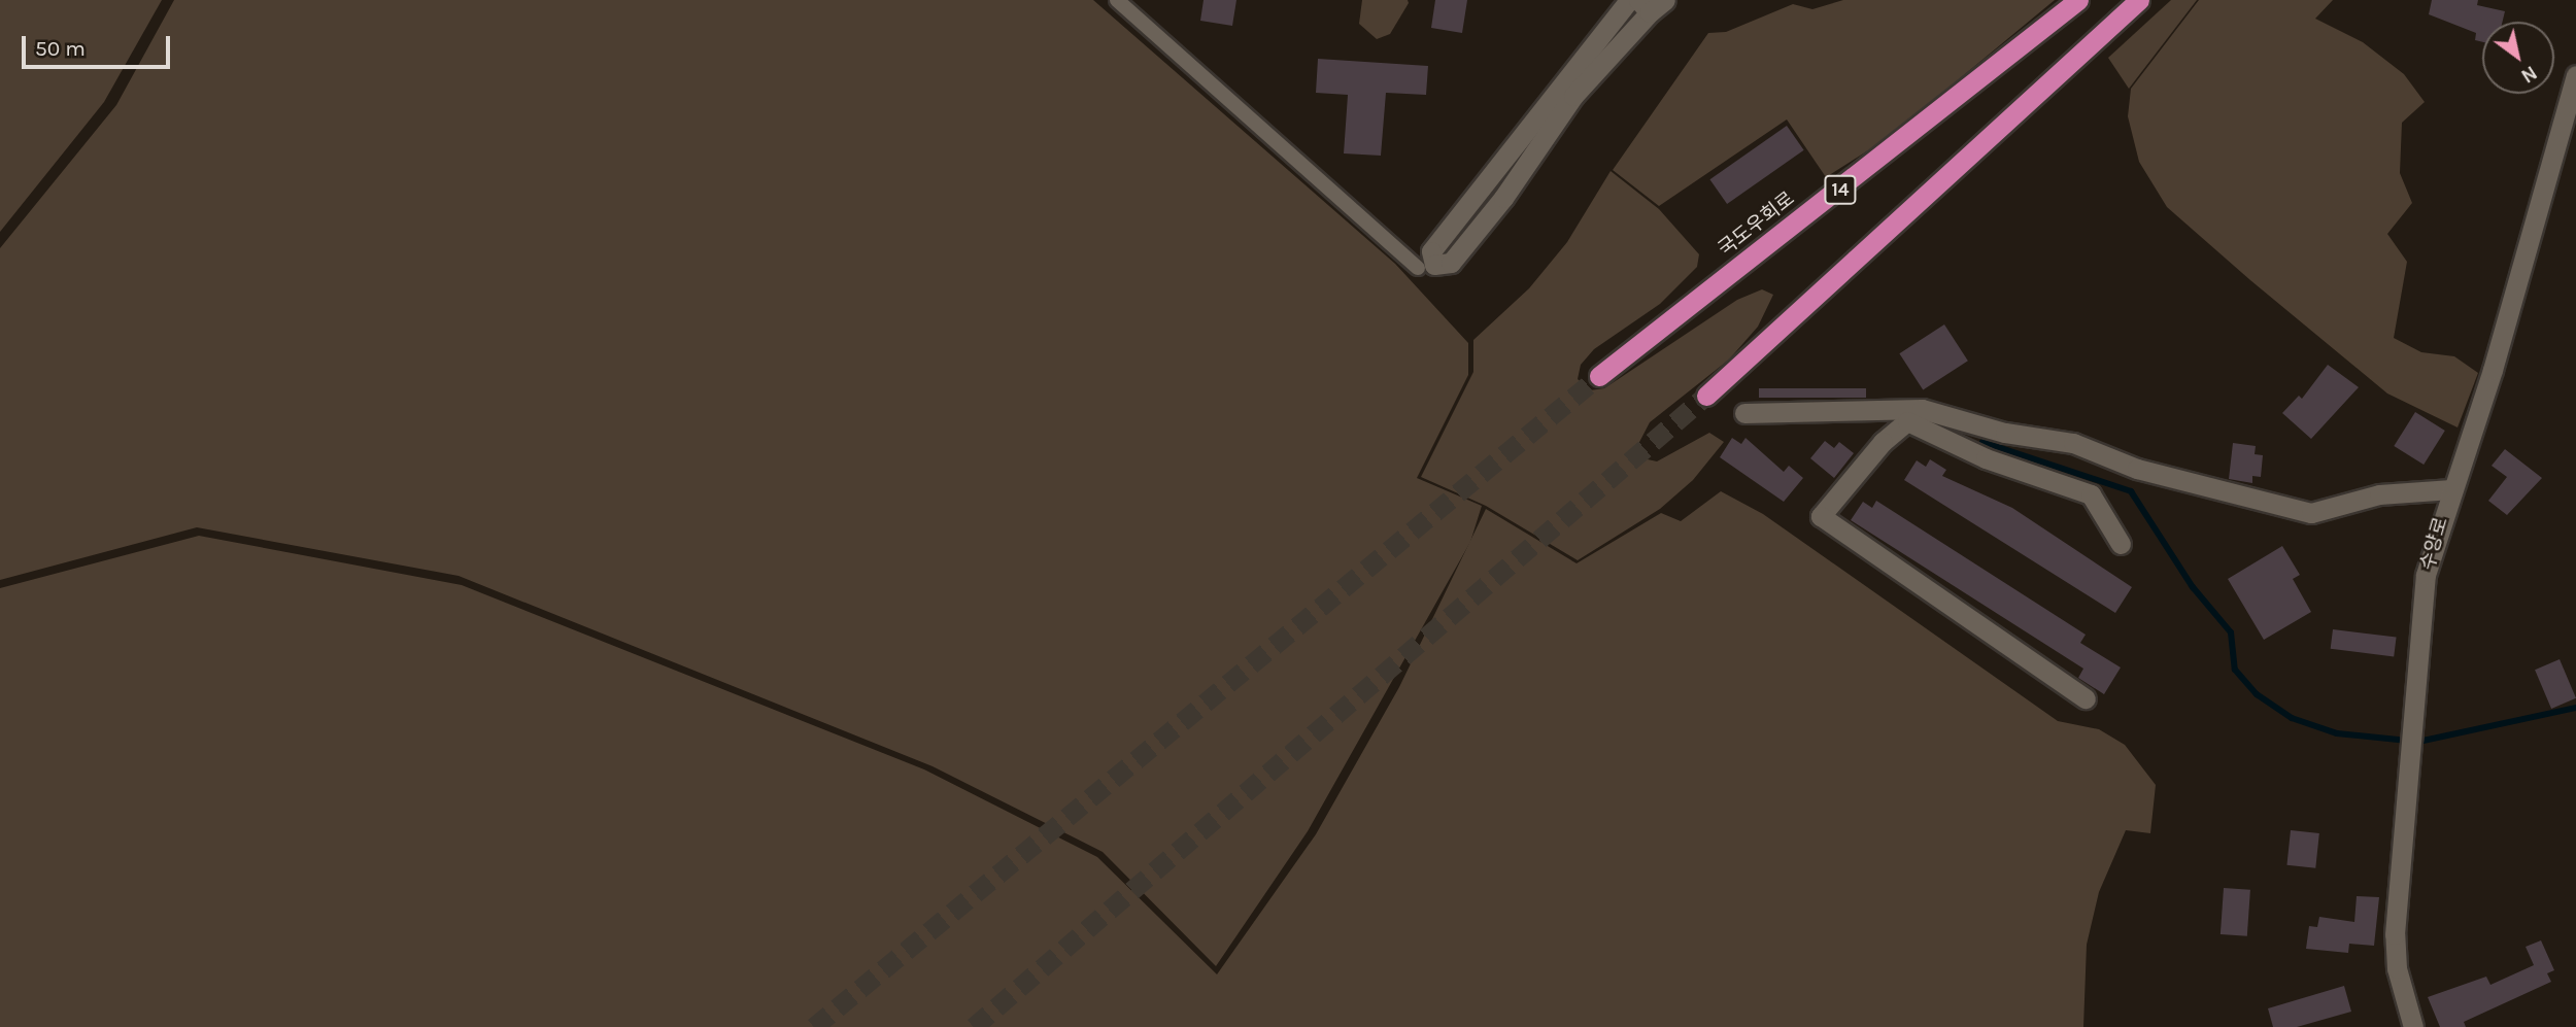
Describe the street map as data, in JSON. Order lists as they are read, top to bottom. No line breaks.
{"streets":{"highway":["14","국도우회로"],"street":["수양로"]},"scale_bar":"50 m","north":"bottom right"}
